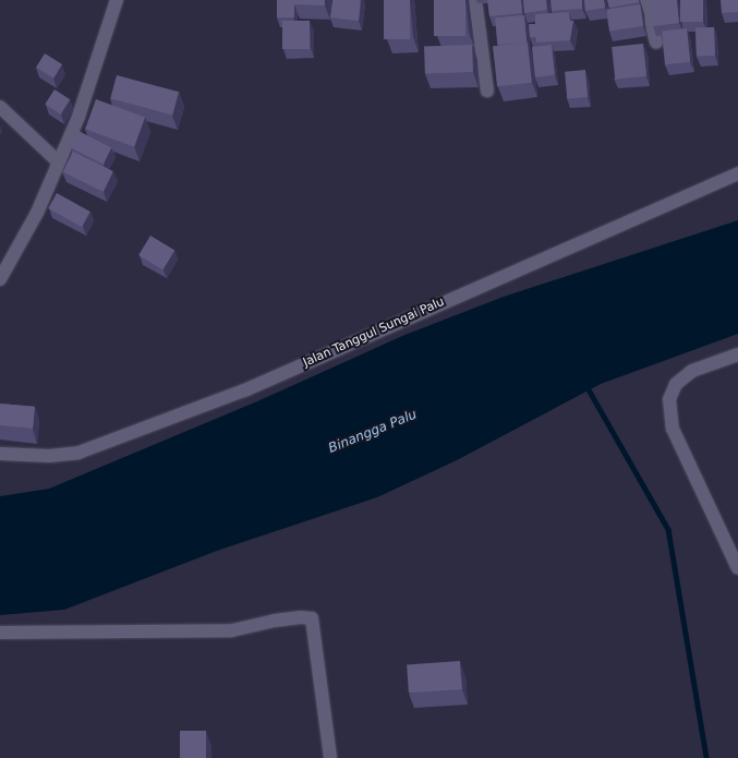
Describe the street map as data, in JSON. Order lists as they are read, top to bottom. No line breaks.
{"streets":{"street":["Jalan Tanggul Sungai Palu"]},"water":["Binangga Palu"]}
